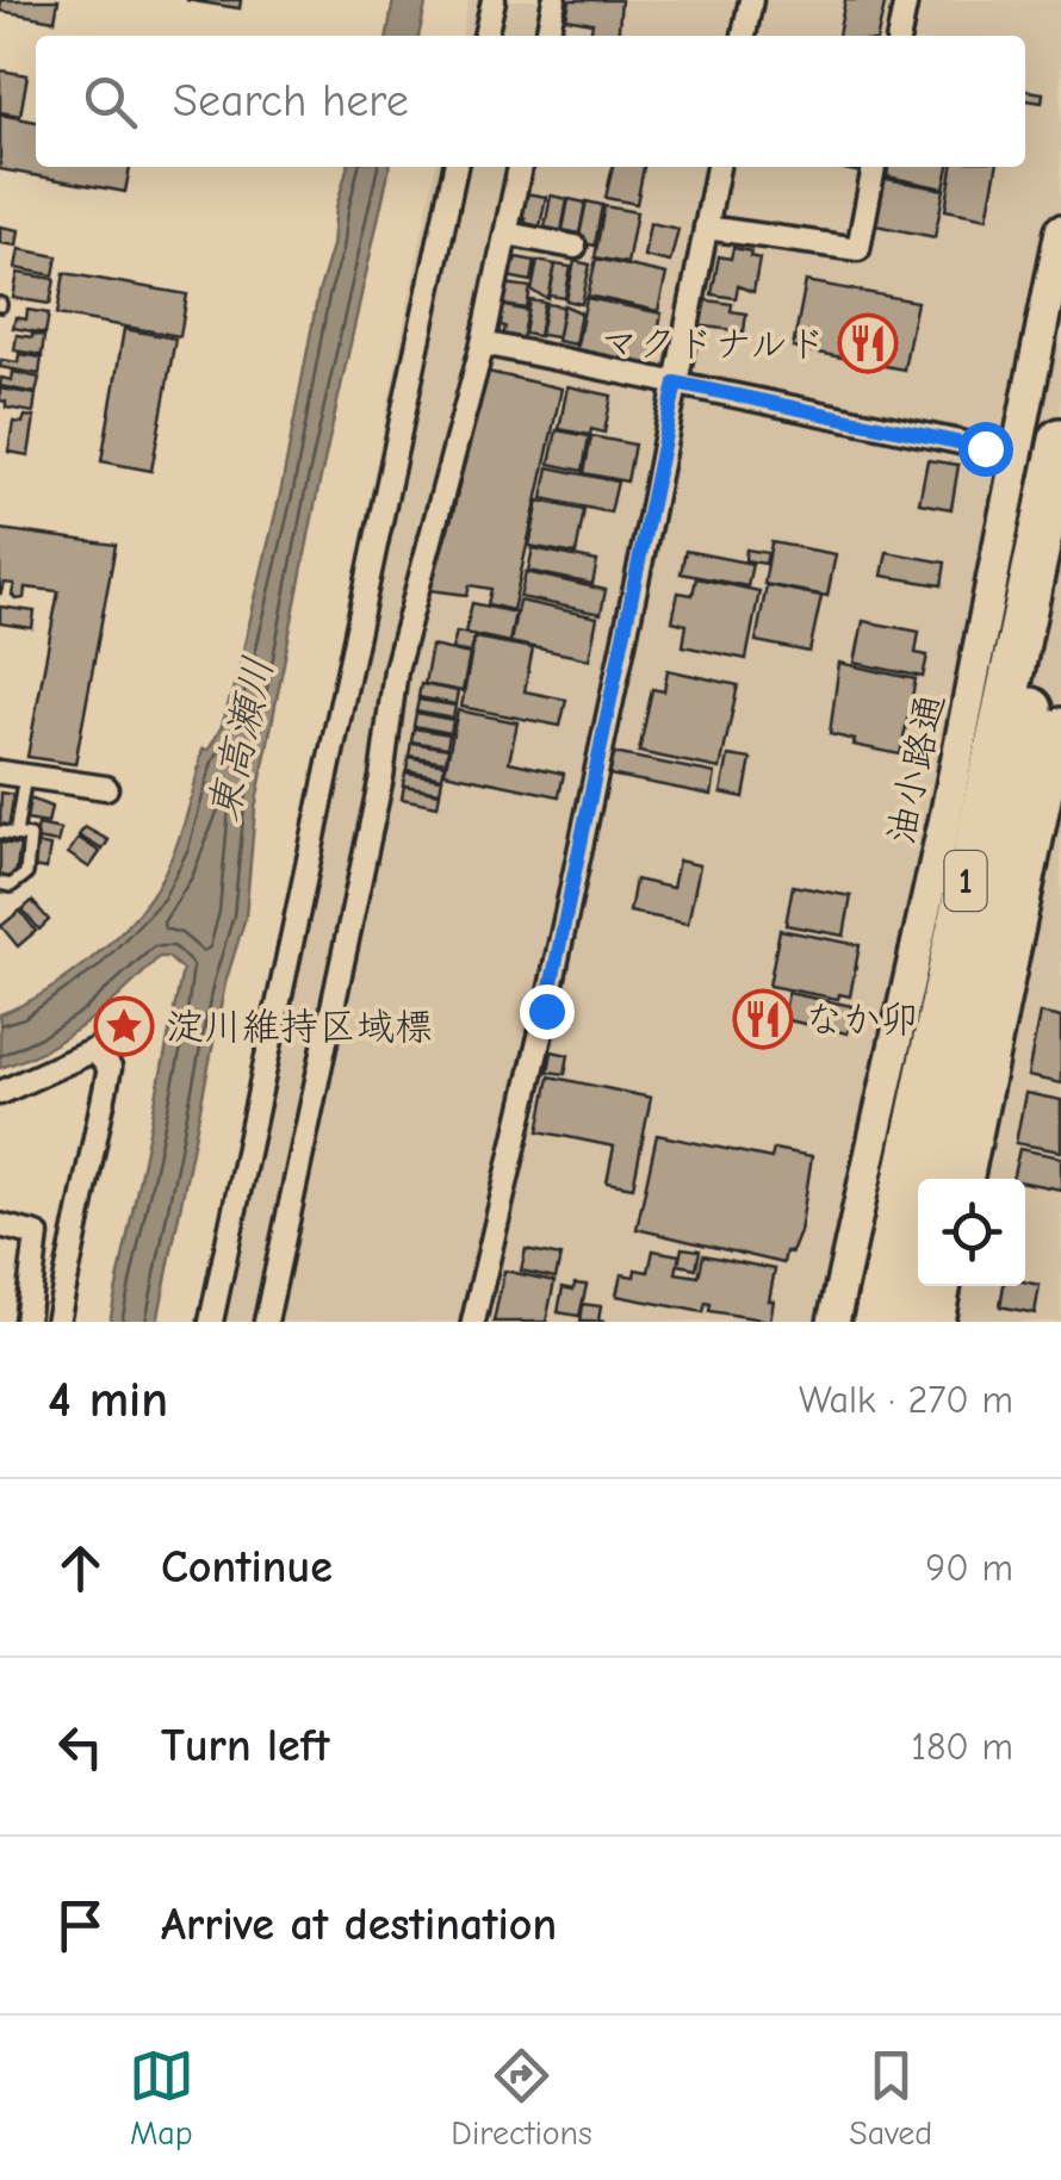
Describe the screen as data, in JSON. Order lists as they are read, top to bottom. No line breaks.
{"streets":{"highway":["1"],"street":["油小路通"]},"water":["東高瀬川"],"places":{"restaurant":["マクドナルド","なか卯"],"place":["淀川維持区域標"]},"page":{"search":"Search here","heading":["4 min","Walk · 270 m"],"list":[["Continue","90 m"],["Turn left","180 m"],"Arrive at destination"],"nav":["Map","Directions","Saved"]}}
